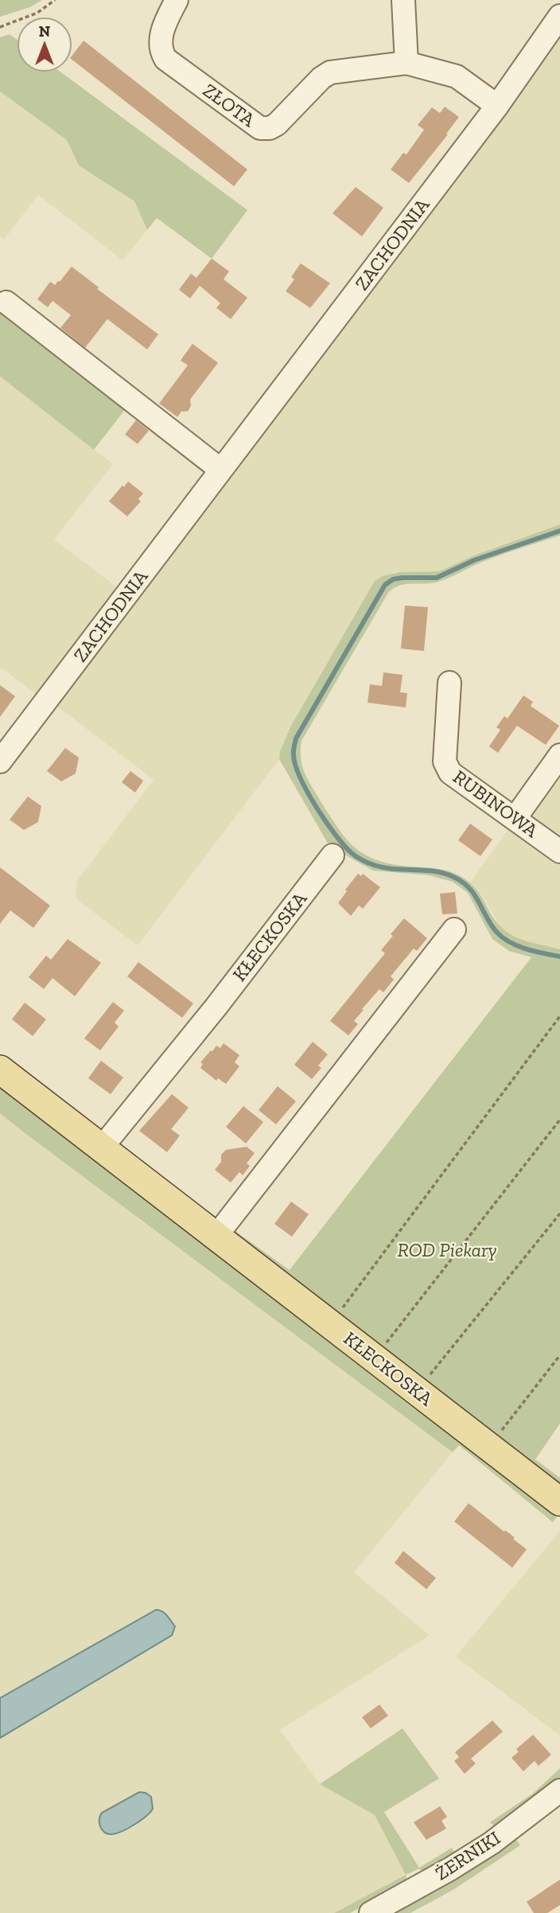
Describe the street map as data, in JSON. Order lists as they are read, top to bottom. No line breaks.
{"streets":{"main road":["KŁECKOSKA"],"street":["ZŁOTA","ZACHODNIA","RUBINOWA","ŻERNIKI"]},"crossings":[["ZŁOTA","ZACHODNIA"]],"parks":["ROD Piekary"],"north":"top"}
